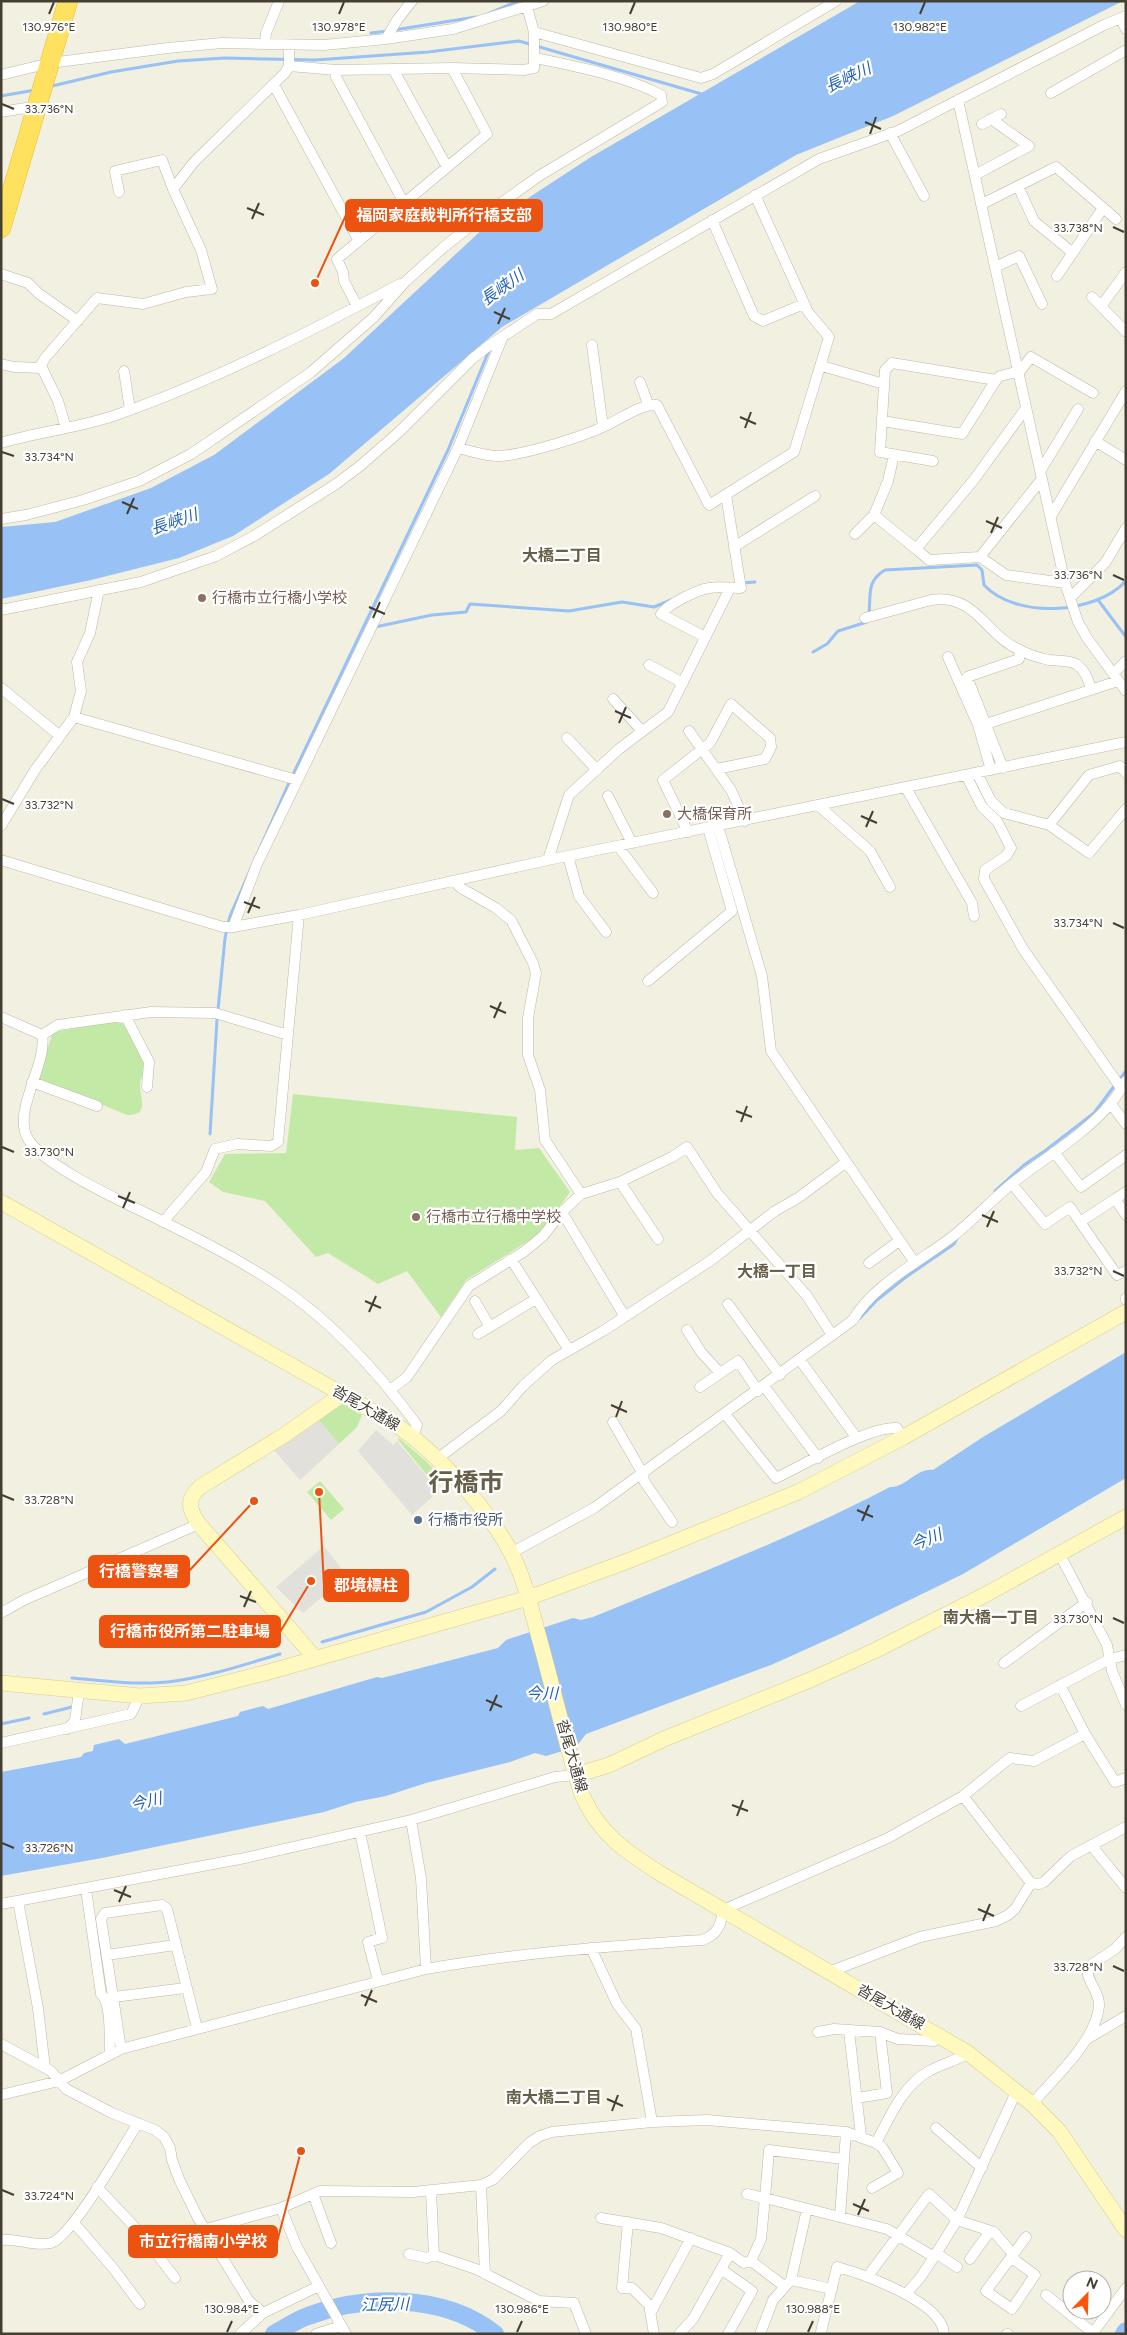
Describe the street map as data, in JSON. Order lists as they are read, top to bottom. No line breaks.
{"streets":{"street":["沓尾大通線"]},"districts":["大橋二丁目","大橋一丁目","行橋市","南大橋一丁目","南大橋二丁目"],"water":["長峡川","今川","江尻川"],"places":["福岡家庭裁判所行橋支部","行橋市立行橋小学校","大橋保育所","行橋市立行橋中学校","郡境標柱","行橋警察署","行橋市役所","行橋市役所第二駐車場","市立行橋南小学校"],"north":"top right","coordinates":["130.976°E","130.978°E","130.980°E","130.982°E","33.736°N","33.738°N","33.734°N","33.732°N","33.730°N","33.728°N","33.726°N","33.724°N","130.984°E","130.986°E","130.988°E"]}
